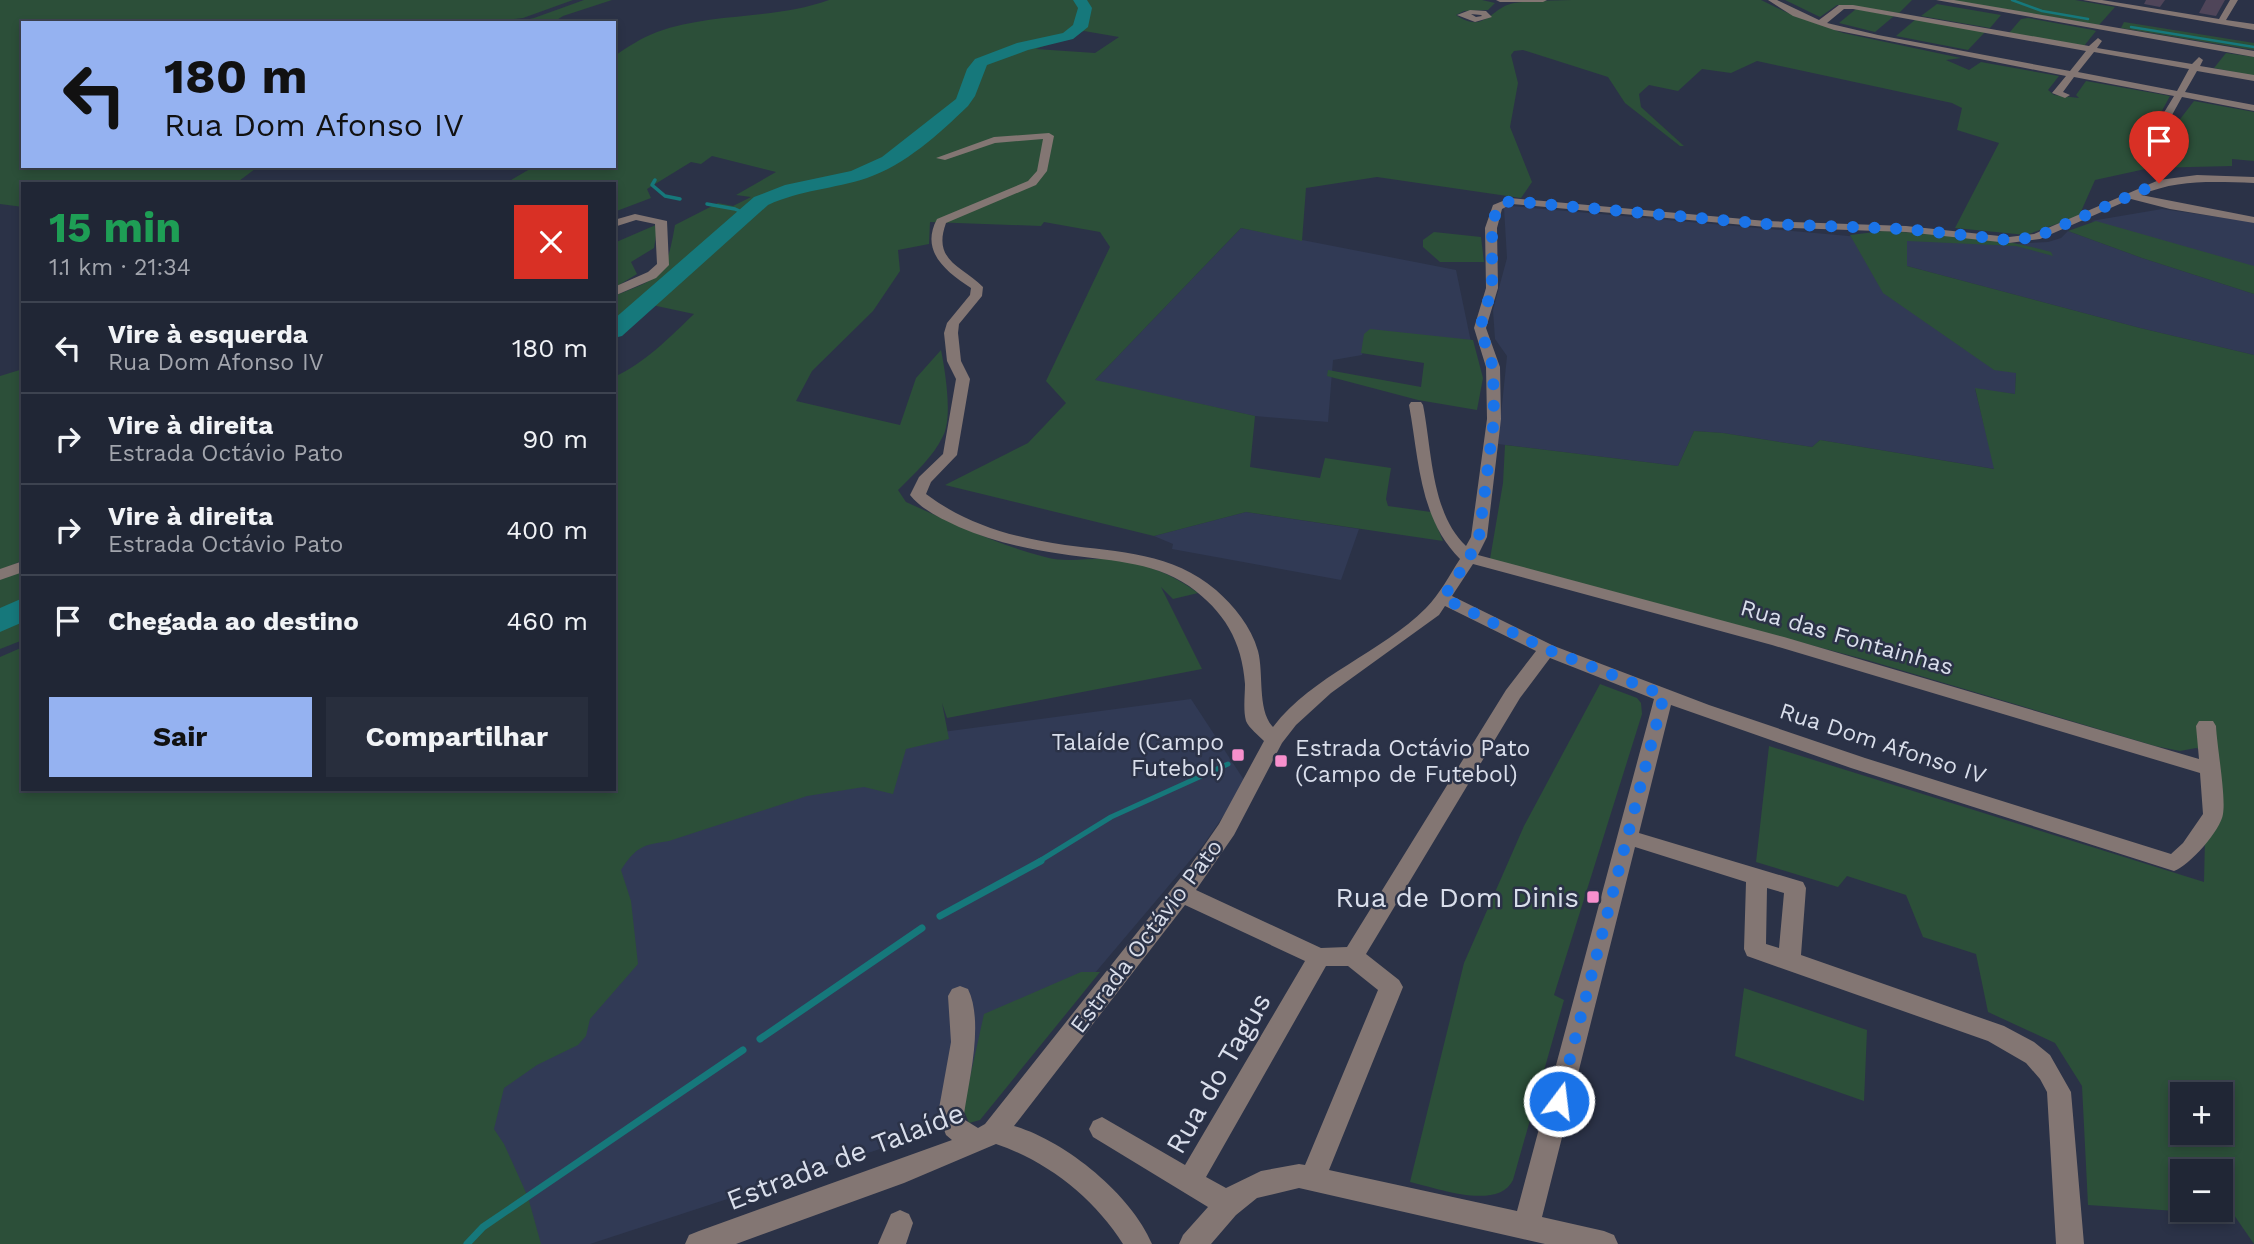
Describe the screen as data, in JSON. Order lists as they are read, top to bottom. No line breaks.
{"streets":{"street":["Rua das Fontainhas","Rua Dom Afonso IV","Estrada Octávio Pato","Rua do Tagus","Estrada de Talaíde"]},"crossings":[["Rua das Fontainhas","Rua Dom Afonso IV"],["Rua das Fontainhas","Estrada Octávio Pato"],["Rua Dom Afonso IV","Estrada Octávio Pato"],["Estrada Octávio Pato","Estrada de Talaíde"]],"places":{"transit":["Talaíde (Campo Futebol)","Estrada Octávio Pato (Campo de Futebol)","Rua de Dom Dinis"]},"page":{"turn":["180 m","Rua Dom Afonso IV"],"heading":["15 min","1.1 km · 21:34"],"list":[{"name":"Vire à esquerda","note":"Rua Dom Afonso IV","value":"180 m"},{"name":"Vire à direita","note":"Estrada Octávio Pato","value":"90 m"},{"name":"Vire à direita","note":"Estrada Octávio Pato","value":"400 m"},{"name":"Chegada ao destino","value":"460 m"}],"buttons":["Sair","Compartilhar"],"map_buttons":["+","−"]}}
